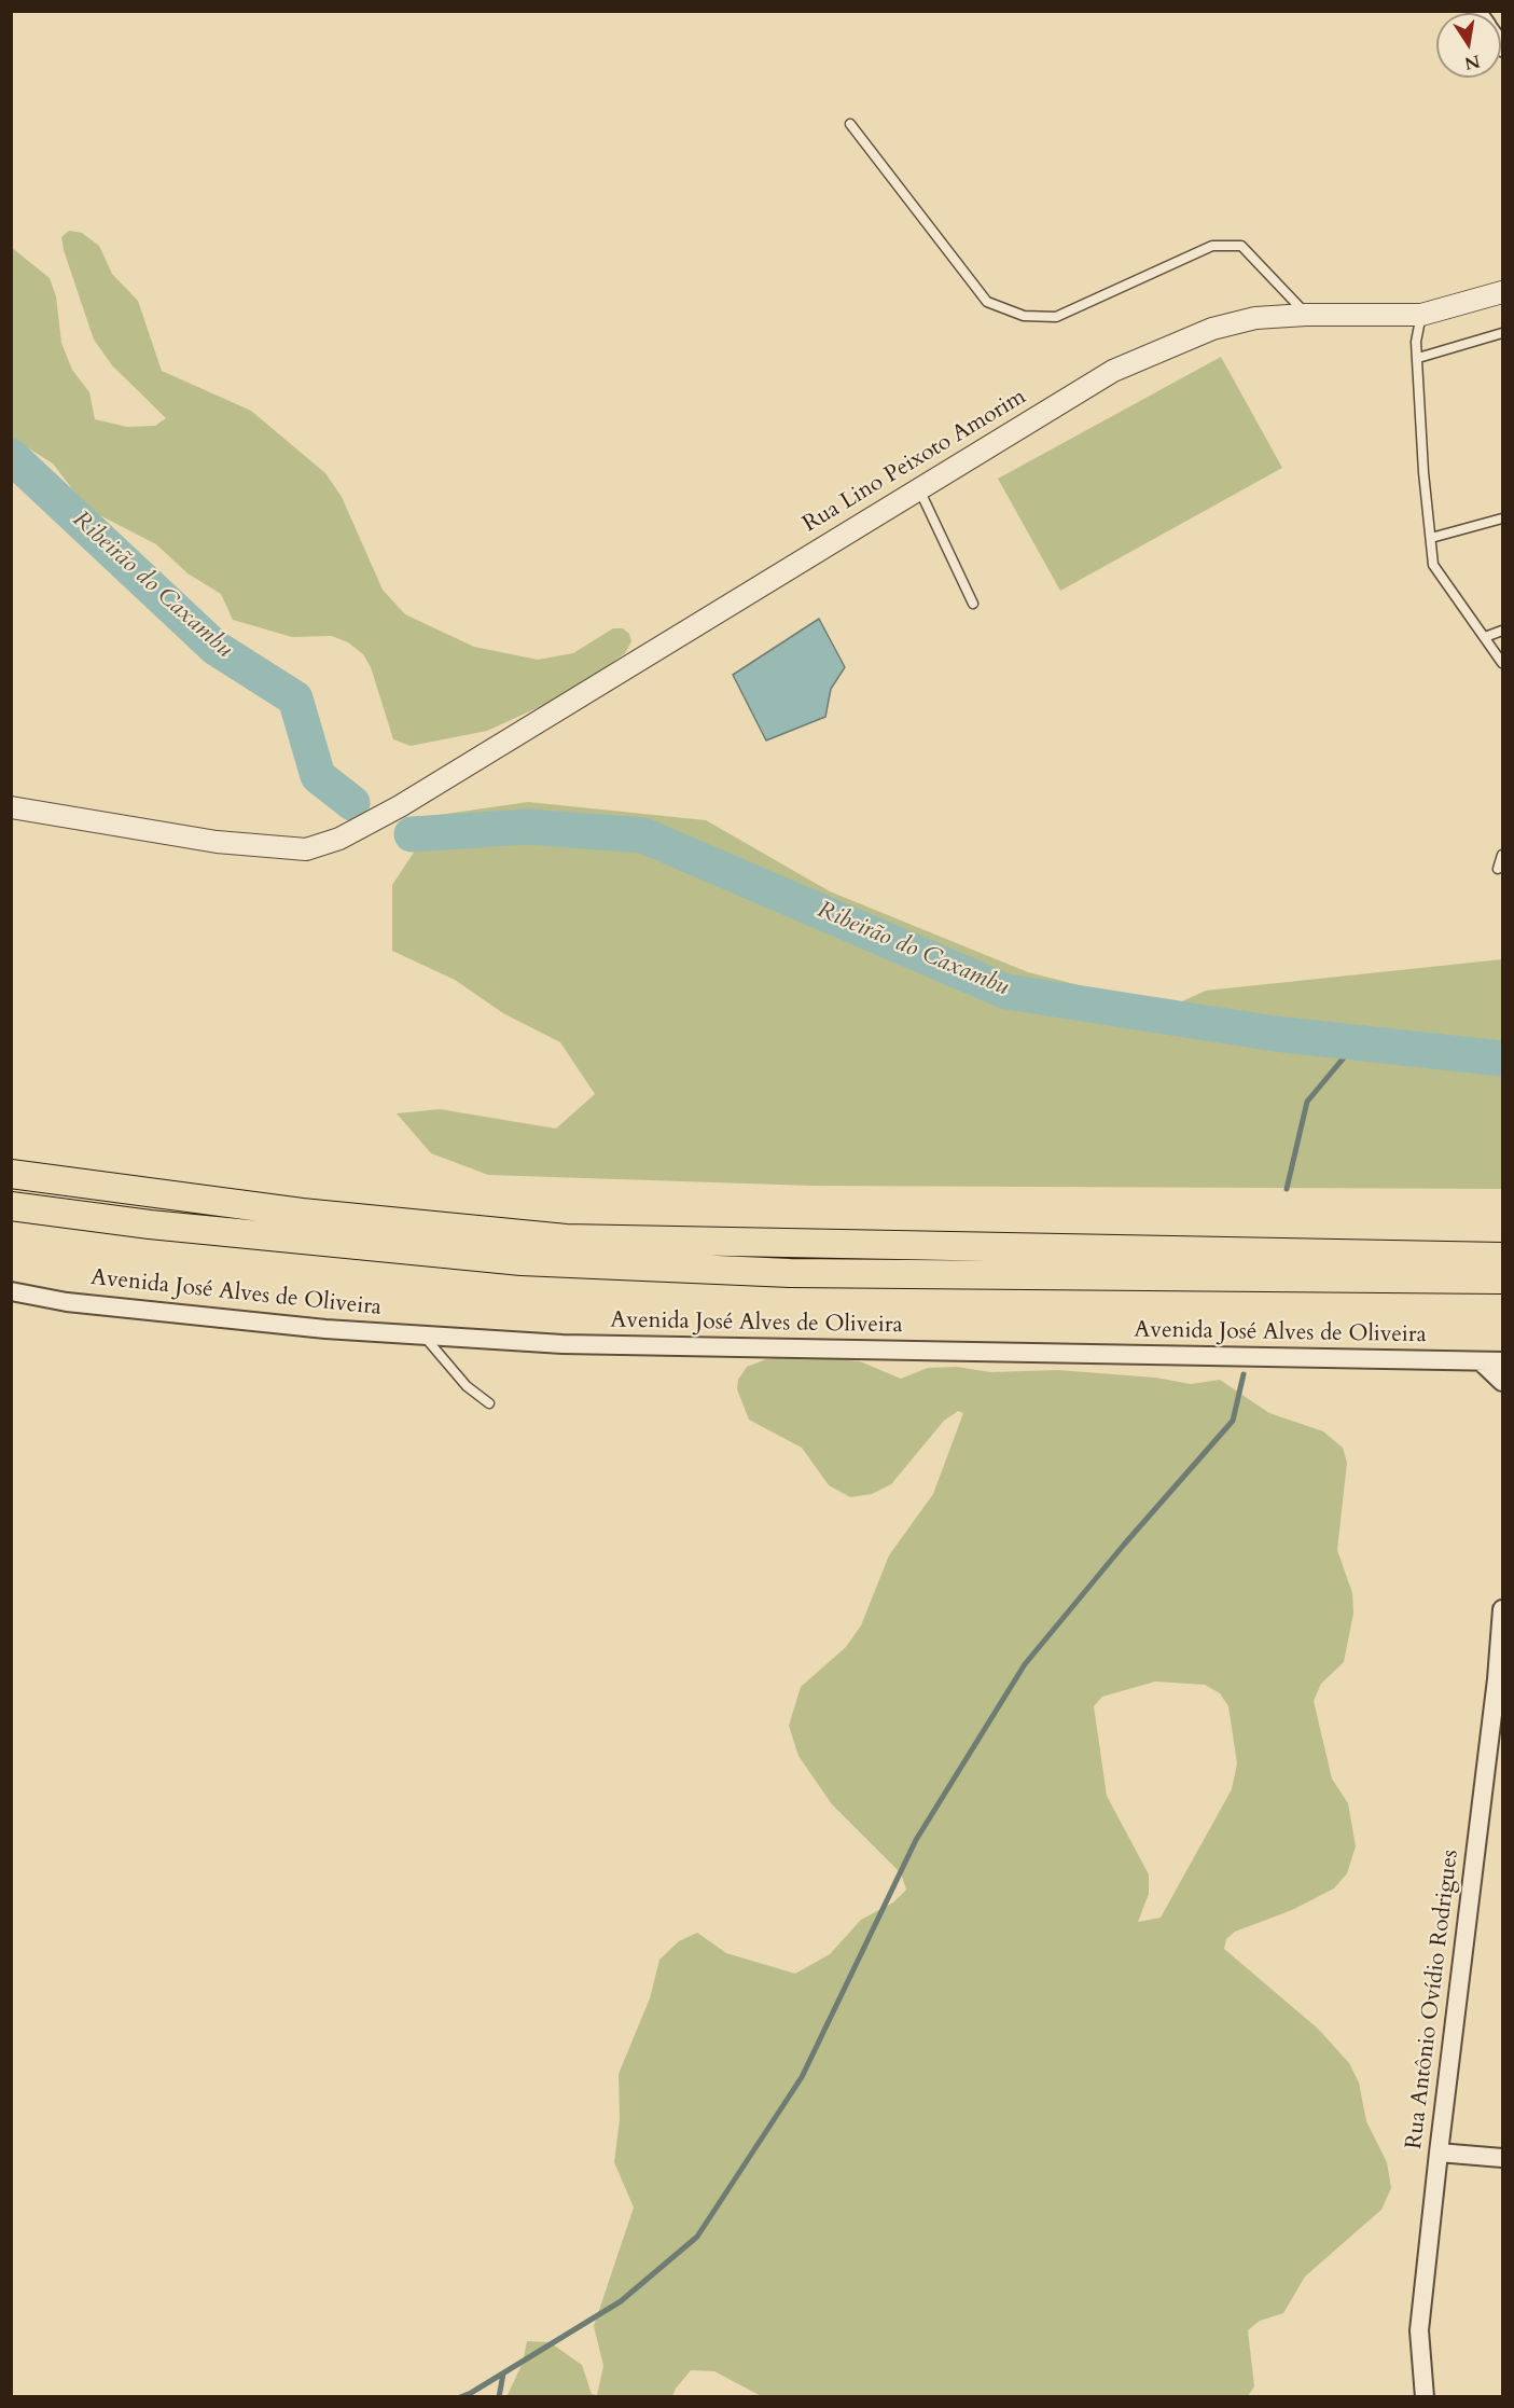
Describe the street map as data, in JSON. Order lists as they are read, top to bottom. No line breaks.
{"streets":{"street":["Rua Lino Peixoto Amorim","Avenida José Alves de Oliveira","Rua Antônio Ovídio Rodrigues"]},"water":["Ribeirão do Caxambu"],"north":"bottom"}
